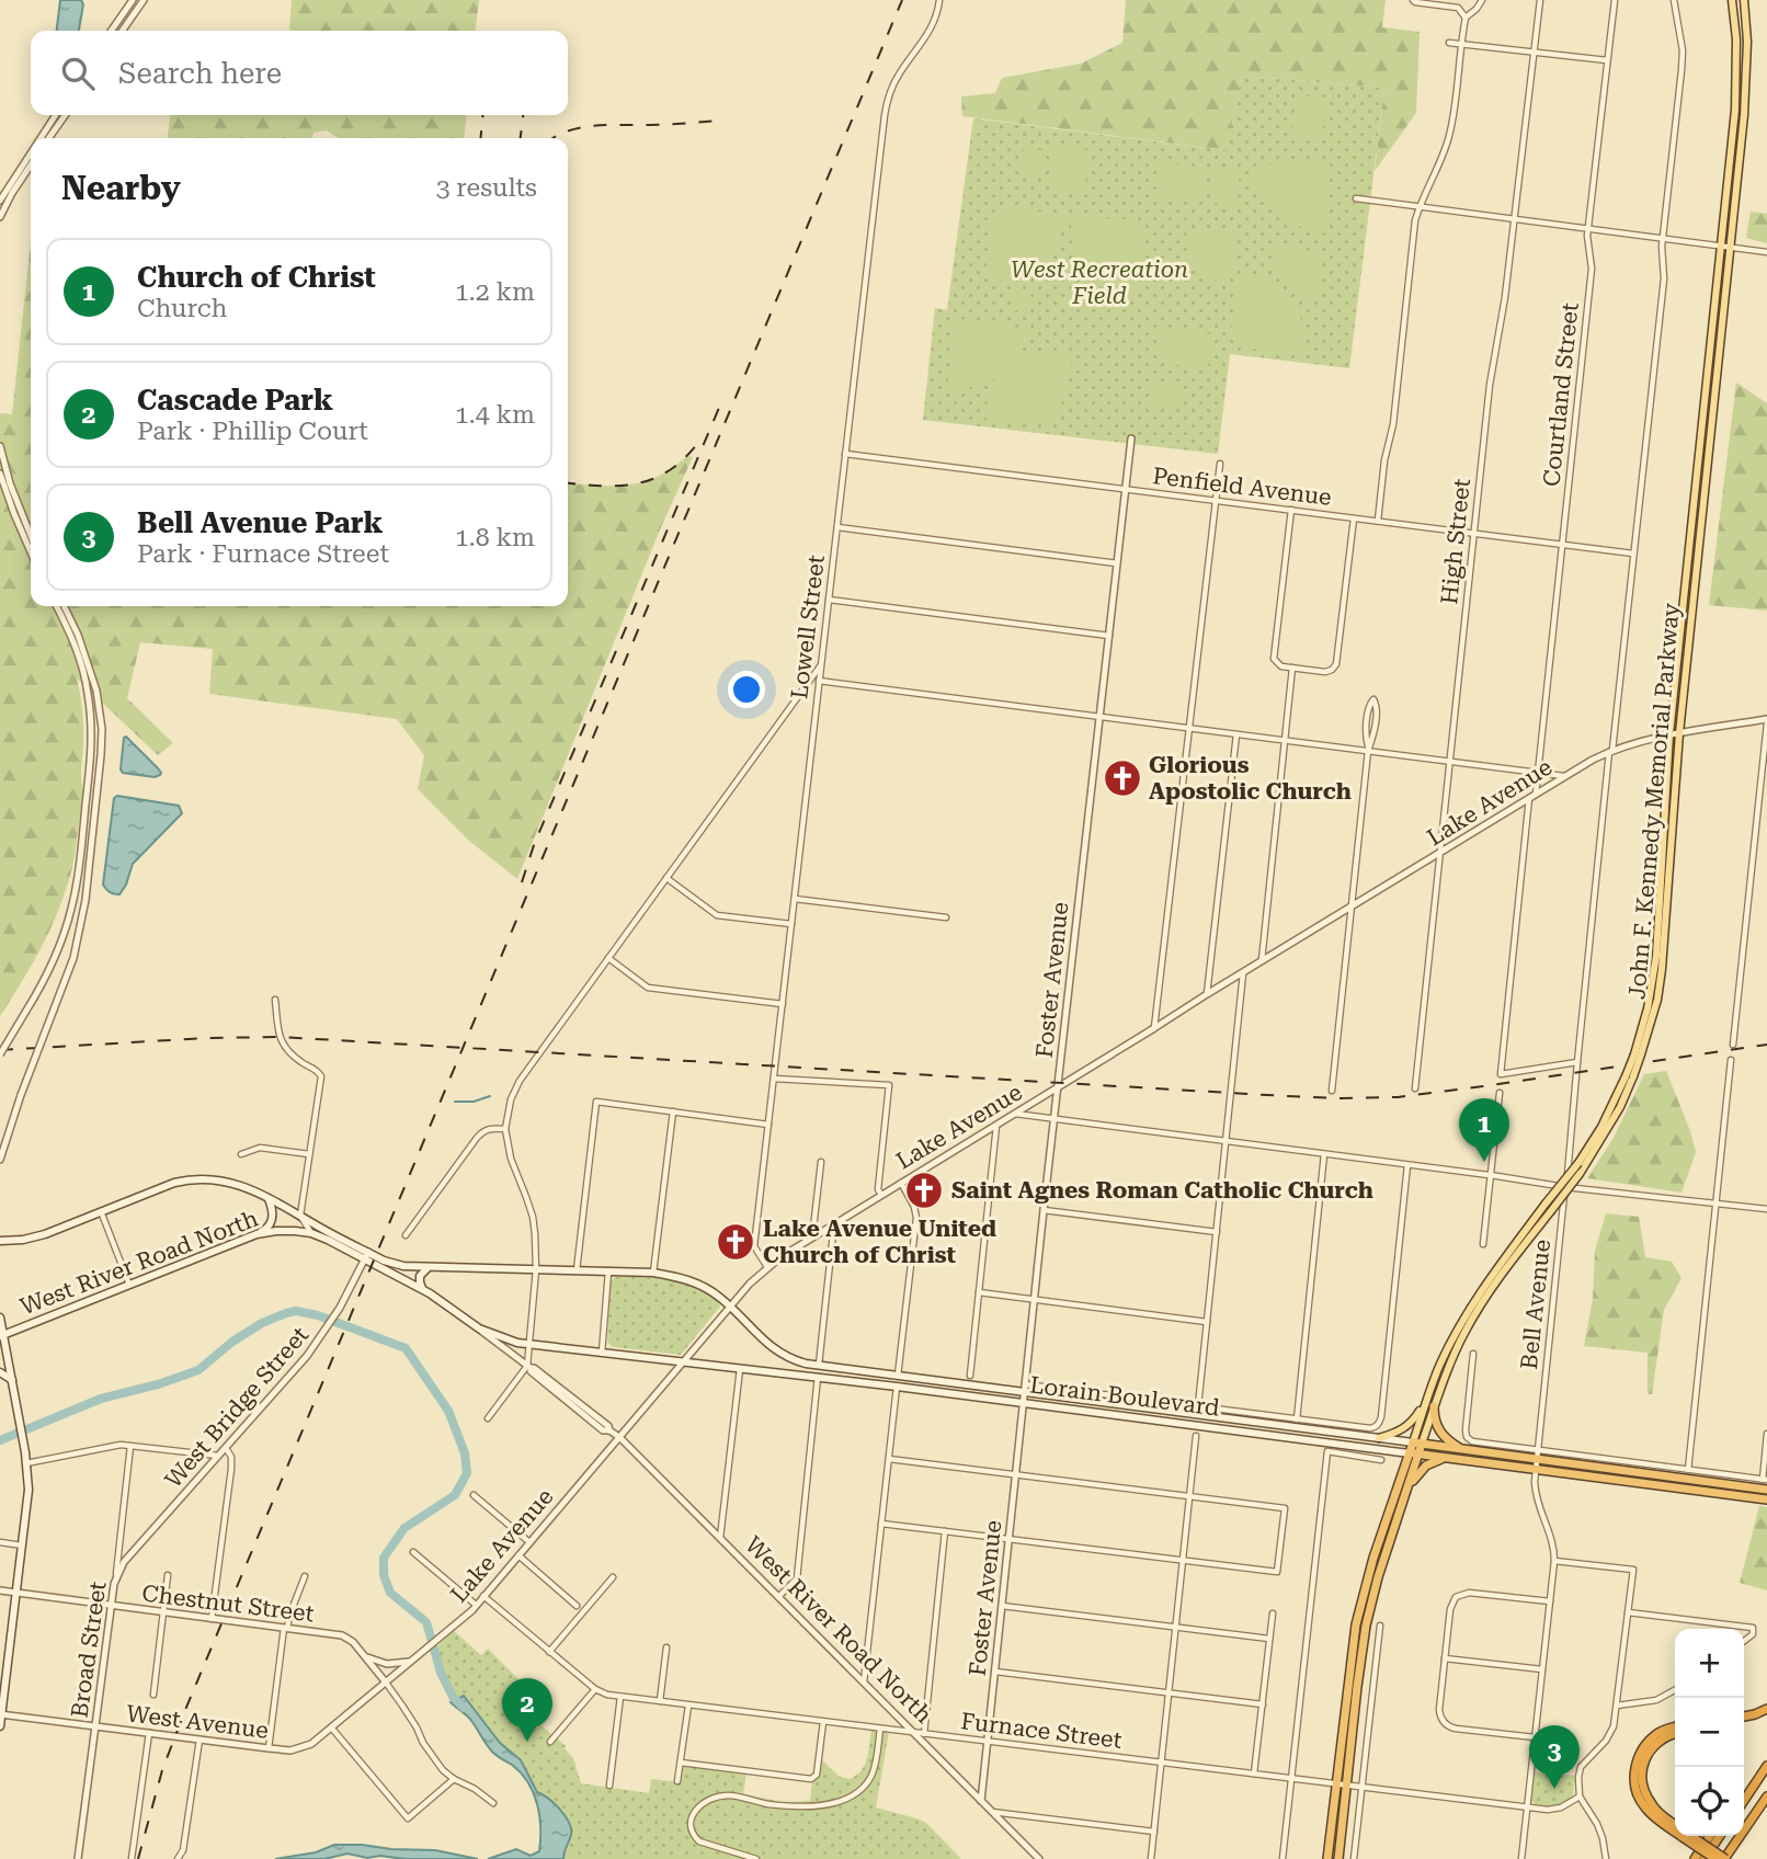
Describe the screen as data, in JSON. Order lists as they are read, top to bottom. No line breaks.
{"streets":{"highway":["John F. Kennedy Memorial Parkway","Lorain Boulevard"],"main road":["West River Road North"],"street":["Courtland Street","Penfield Avenue","High Street","Lowell Street","Lake Avenue","Foster Avenue","Bell Avenue","West Bridge Street","Chestnut Street","Broad Street","West Avenue","Furnace Street"]},"crossings":[["Courtland Street","Penfield Avenue"],["Courtland Street","Lake Avenue"],["Courtland Street","Bell Avenue"],["Penfield Avenue","High Street"],["Penfield Avenue","Lowell Street"],["Penfield Avenue","Foster Avenue"],["Penfield Avenue","Bell Avenue"],["High Street","Lake Avenue"],["Lowell Street","Lake Avenue"],["John F. Kennedy Memorial Parkway","Lake Avenue"],["John F. Kennedy Memorial Parkway","Lorain Boulevard"],["John F. Kennedy Memorial Parkway","Furnace Street"],["Lake Avenue","Foster Avenue"],["Lake Avenue","West River Road North"],["Lake Avenue","Bell Avenue"],["Lake Avenue","Lorain Boulevard"],["Lake Avenue","Chestnut Street"],["Lake Avenue","West Avenue"],["Lake Avenue","Furnace Street"],["Foster Avenue","West River Road North"],["Foster Avenue","Lorain Boulevard"],["Foster Avenue","Furnace Street"],["West River Road North","Lorain Boulevard"],["West River Road North","West Bridge Street"],["West River Road North","Furnace Street"],["Bell Avenue","Lorain Boulevard"],["Bell Avenue","Furnace Street"],["West Bridge Street","Broad Street"],["Chestnut Street","Broad Street"],["Broad Street","West Avenue"]],"parks":["West Recreation Field"],"places":{"church":["Glorious Apostolic Church","Saint Agnes Roman Catholic Church","Lake Avenue United Church of Christ"]},"page":{"search":"Search here","heading":["Nearby","3 results"],"list":[{"mark":"1","name":"Church of Christ","note":"Church","value":"1.2 km"},{"mark":"2","name":"Cascade Park","note":"Park · Phillip Court","value":"1.4 km"},{"mark":"3","name":"Bell Avenue Park","note":"Park · Furnace Street","value":"1.8 km"}],"pins":["1","2","3"],"map_buttons":["+","−"]}}
